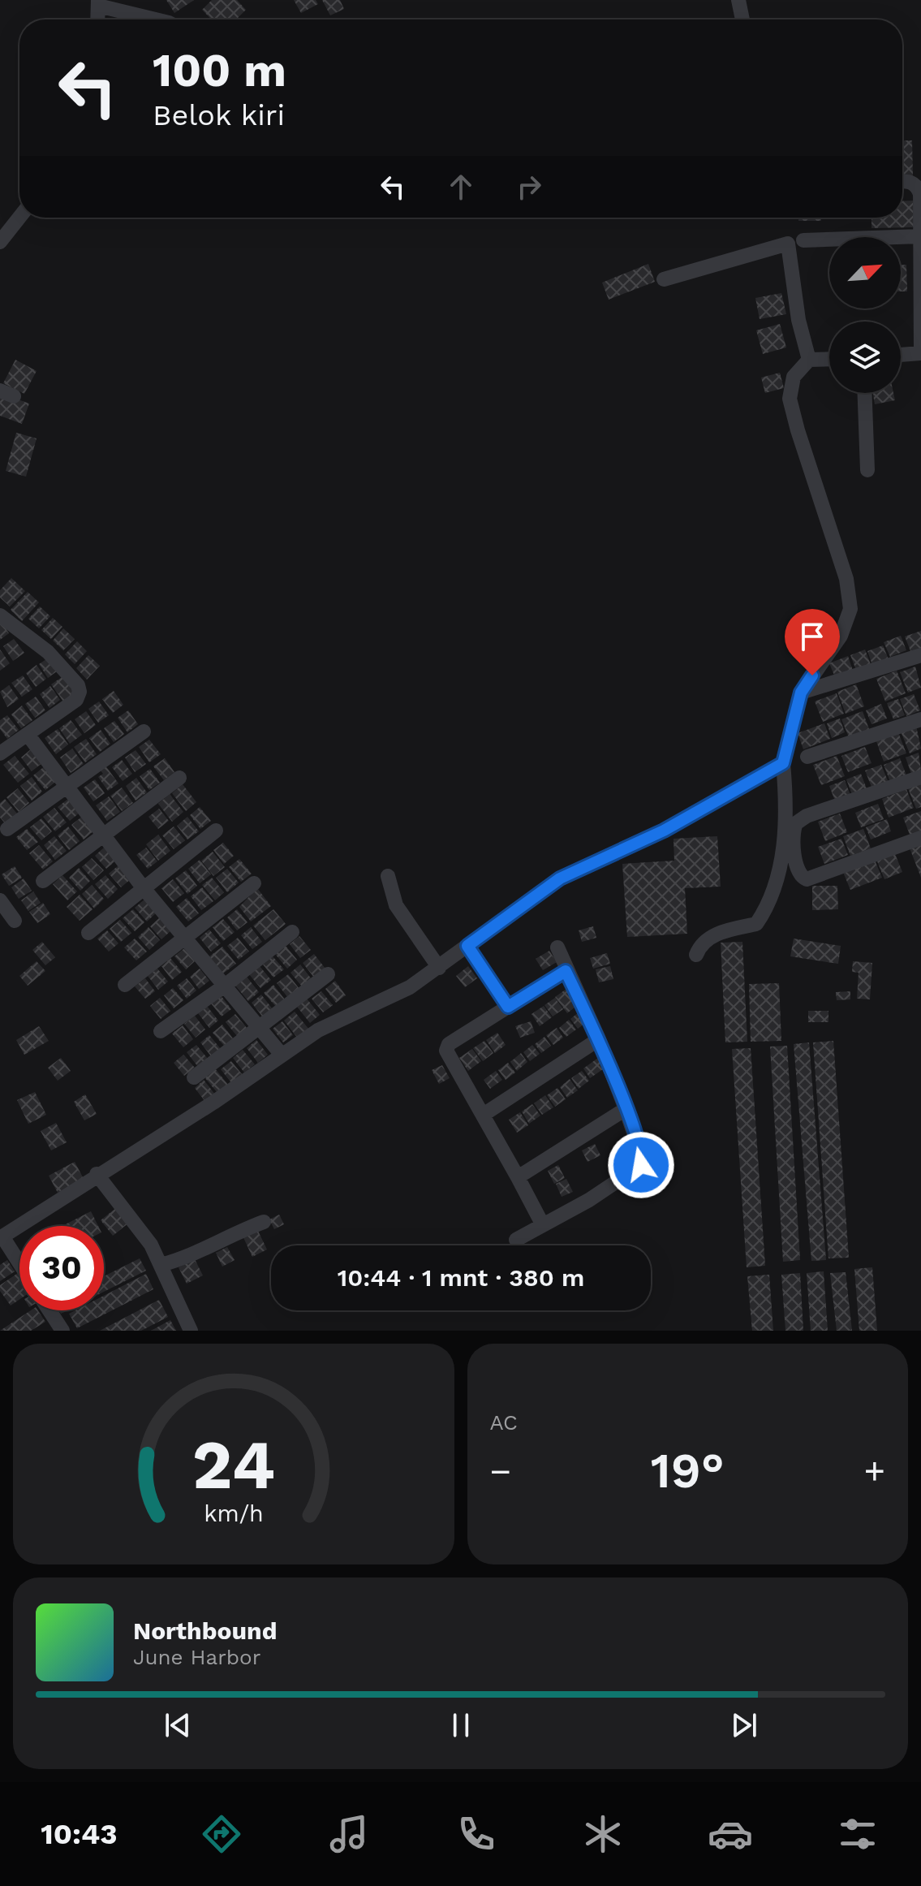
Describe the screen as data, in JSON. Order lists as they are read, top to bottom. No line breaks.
{"north":"top right","page":{"turn":["100 m","Belok kiri"],"limit":"30","trip":"10:44 · 1 mnt · 380 m","tile":"AC","heat":["−","19°","+"],"song":["Northbound","June Harbor"],"tabs":"10:43","gauge":["24","km/h"]}}
